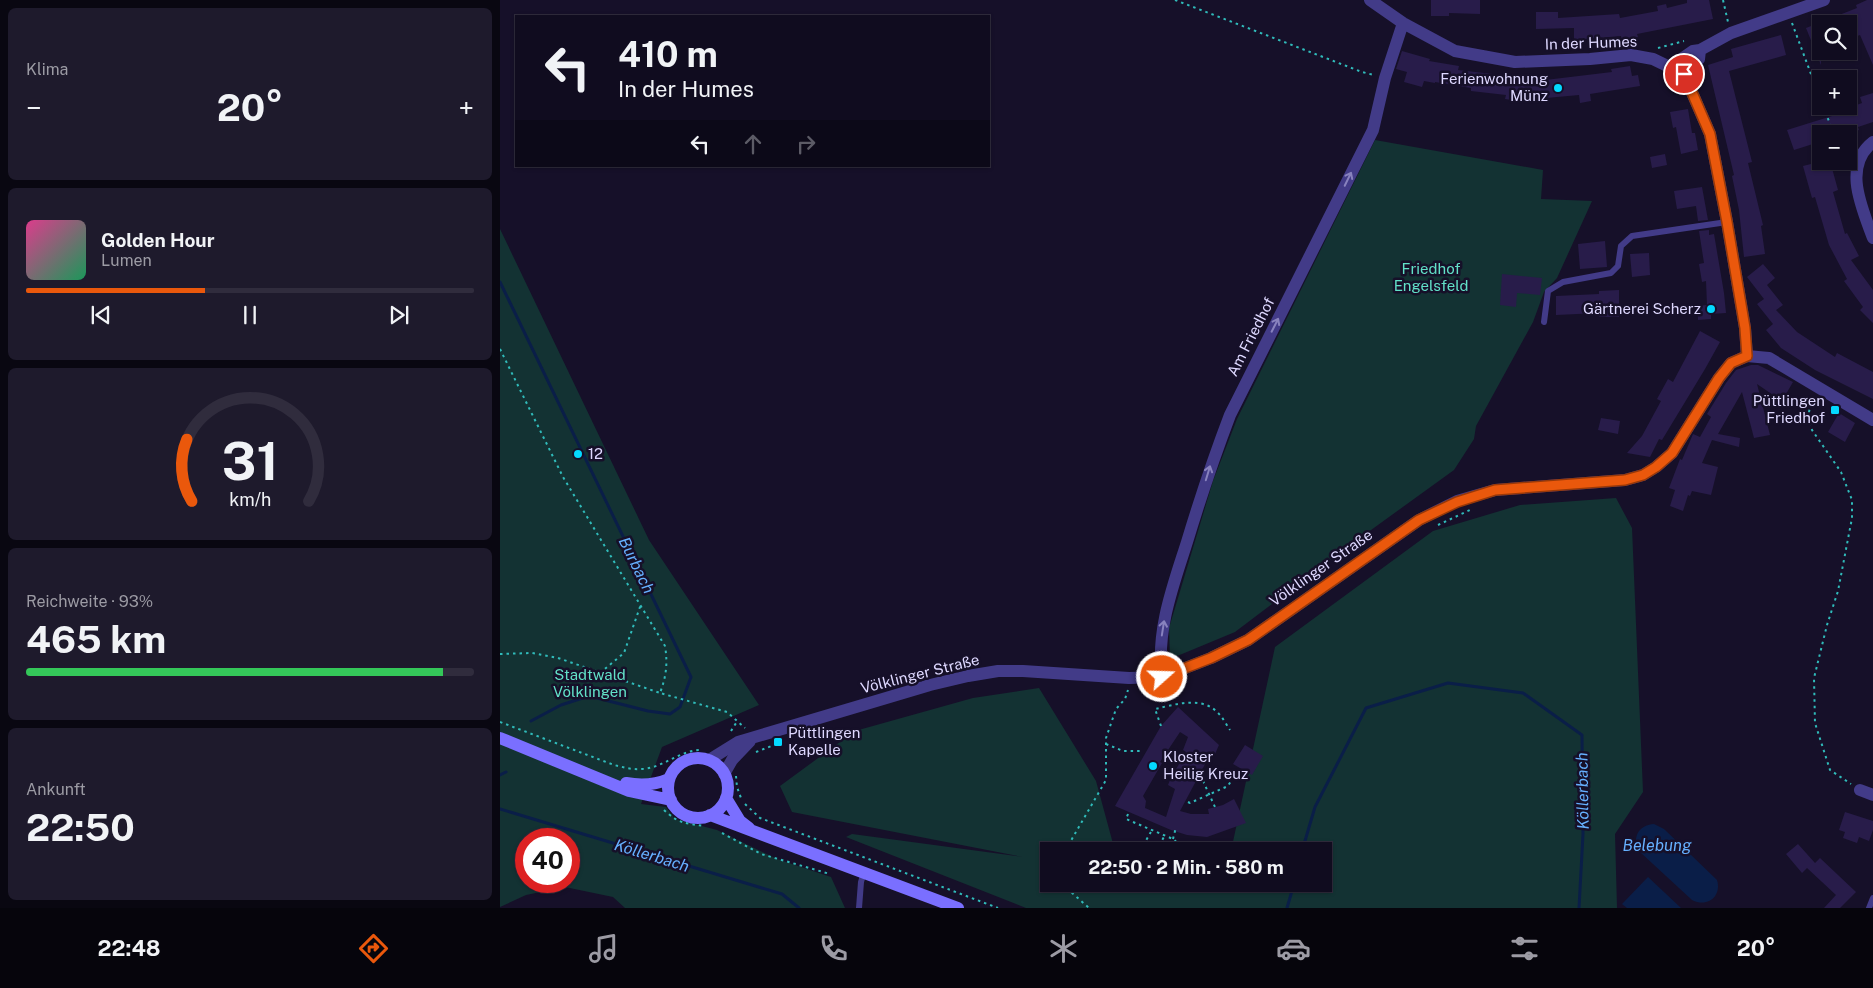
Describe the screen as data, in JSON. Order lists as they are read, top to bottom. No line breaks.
{"streets":{"street":["In der Humes","Am Friedhof","Völklinger Straße"]},"crossings":[["In der Humes","Am Friedhof"],["Am Friedhof","Völklinger Straße"]],"one_way":["Am Friedhof"],"water":["Burbach","Köllerbach","Belebung"],"parks":["Friedhof Engelsfeld","Stadtwald Völklingen"],"places":{"other":["Ferienwohnung Münz","Gärtnerei Scherz","12","Kloster Heilig Kreuz"],"transit":["Püttlingen Friedhof","Püttlingen Kapelle"]},"page":{"tile":["Klima",["Reichweite · 93%","465 km"],["Ankunft","22:50"]],"map_buttons":["+","−"],"turn":["410 m","In der Humes"],"heat":["−","20°","+"],"song":["Golden Hour","Lumen"],"limit":"40","trip":"22:50 · 2 Min. · 580 m","tabs":["22:48","20°"],"gauge":["31","km/h"]}}
